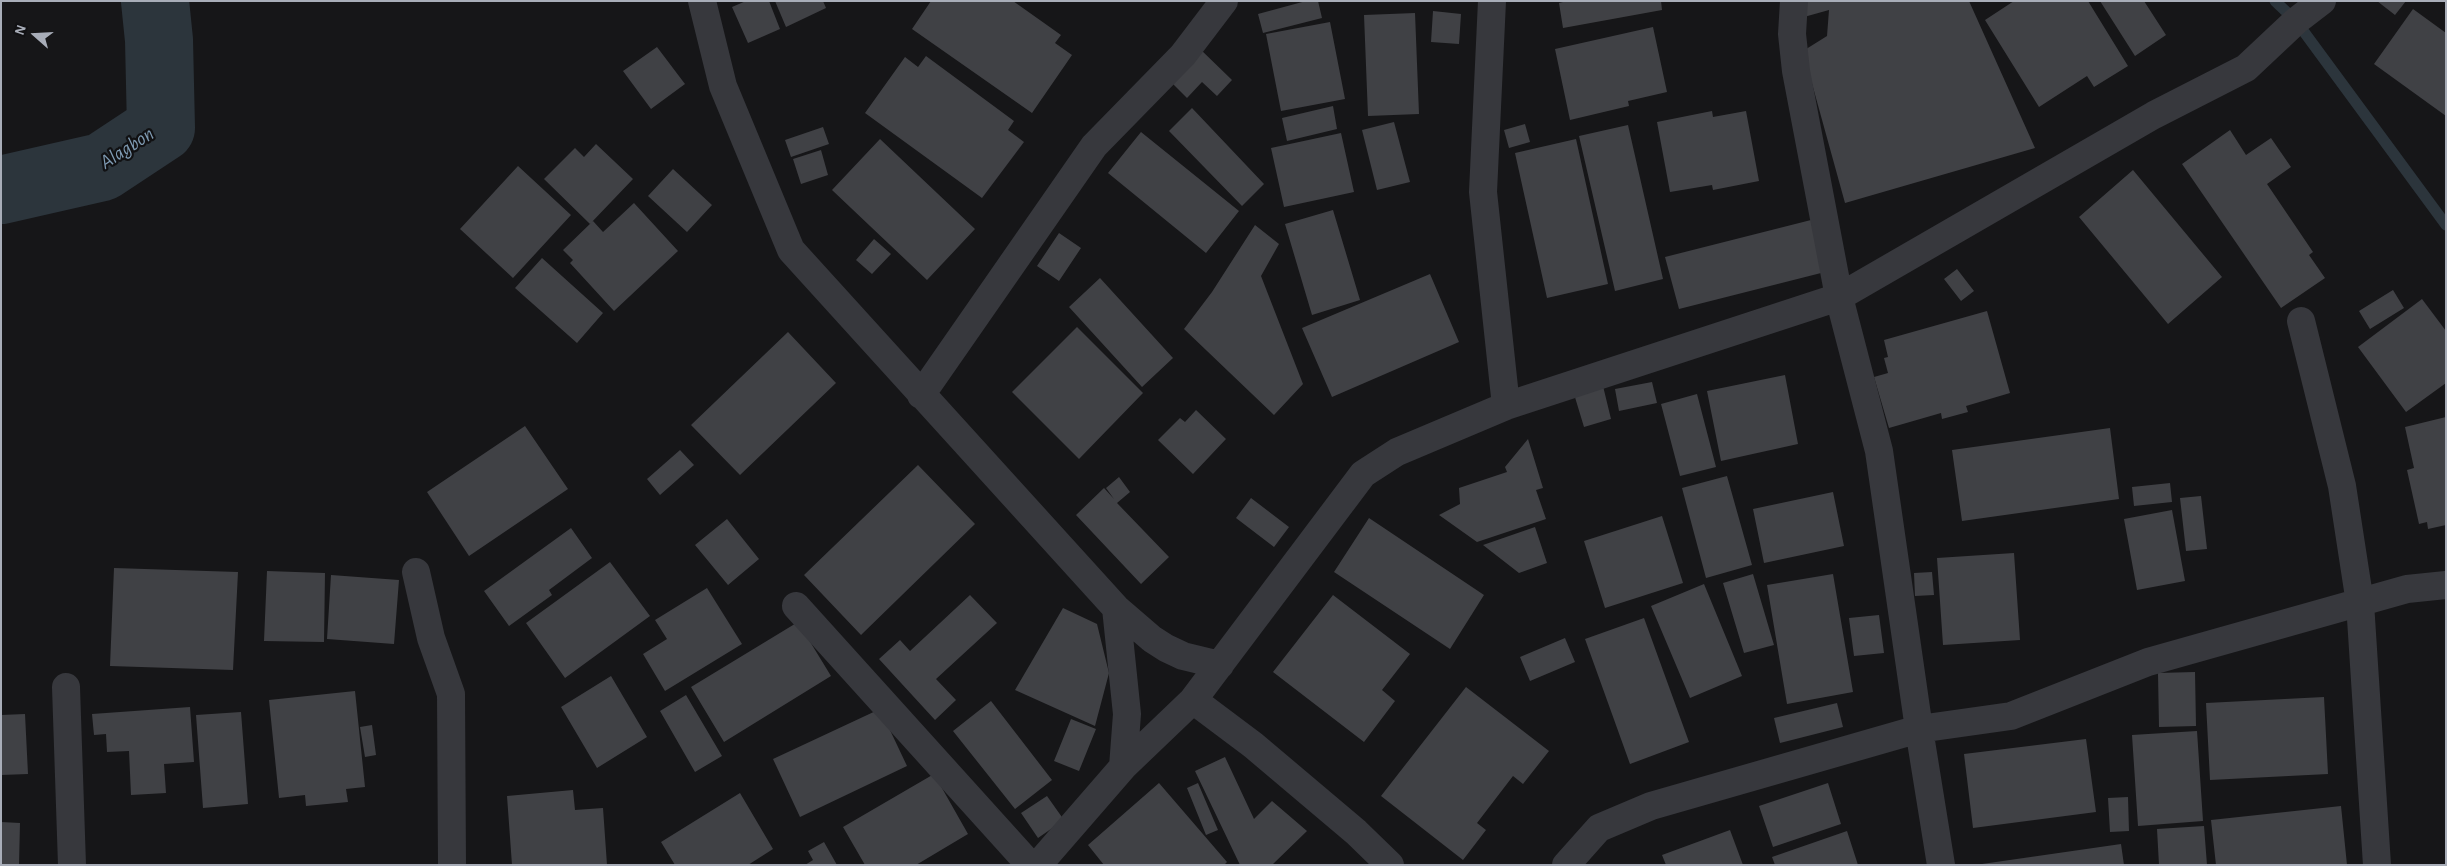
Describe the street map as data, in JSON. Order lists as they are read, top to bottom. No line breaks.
{"water":["Alagbon"],"north":"left"}
